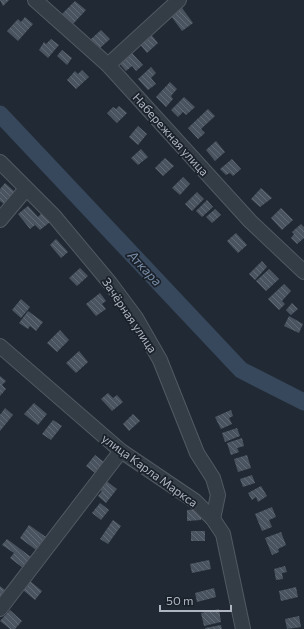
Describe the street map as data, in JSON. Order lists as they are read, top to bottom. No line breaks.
{"streets":{"street":["Набережная улица","Зачёрная улица","улица Карла Маркса"]},"crossings":[["Зачёрная улица","улица Карла Маркса"]],"water":["Аткара"],"scale_bar":"50 m"}
